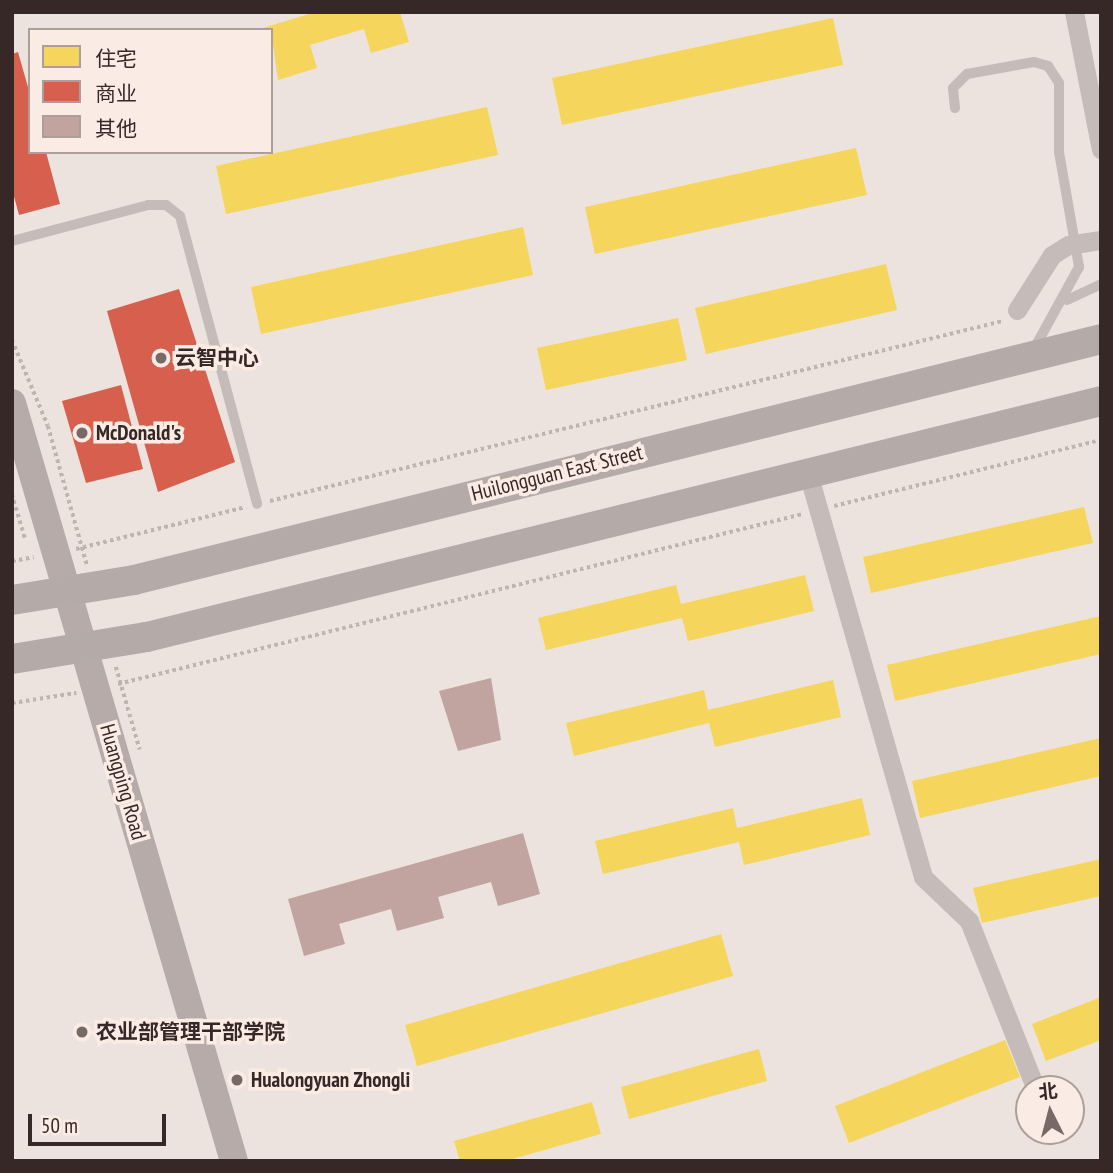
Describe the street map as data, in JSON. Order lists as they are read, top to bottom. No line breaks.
{"streets":{"main road":["Huilongguan East Street","Huangping Road"]},"crossings":[["Huilongguan East Street","Huangping Road"]],"places":["云智中心","McDonald's","农业部管理干部学院","Hualongyuan Zhongli"],"legend":["住宅","商业","其他"],"scale_bar":"50 m","north":"top"}
